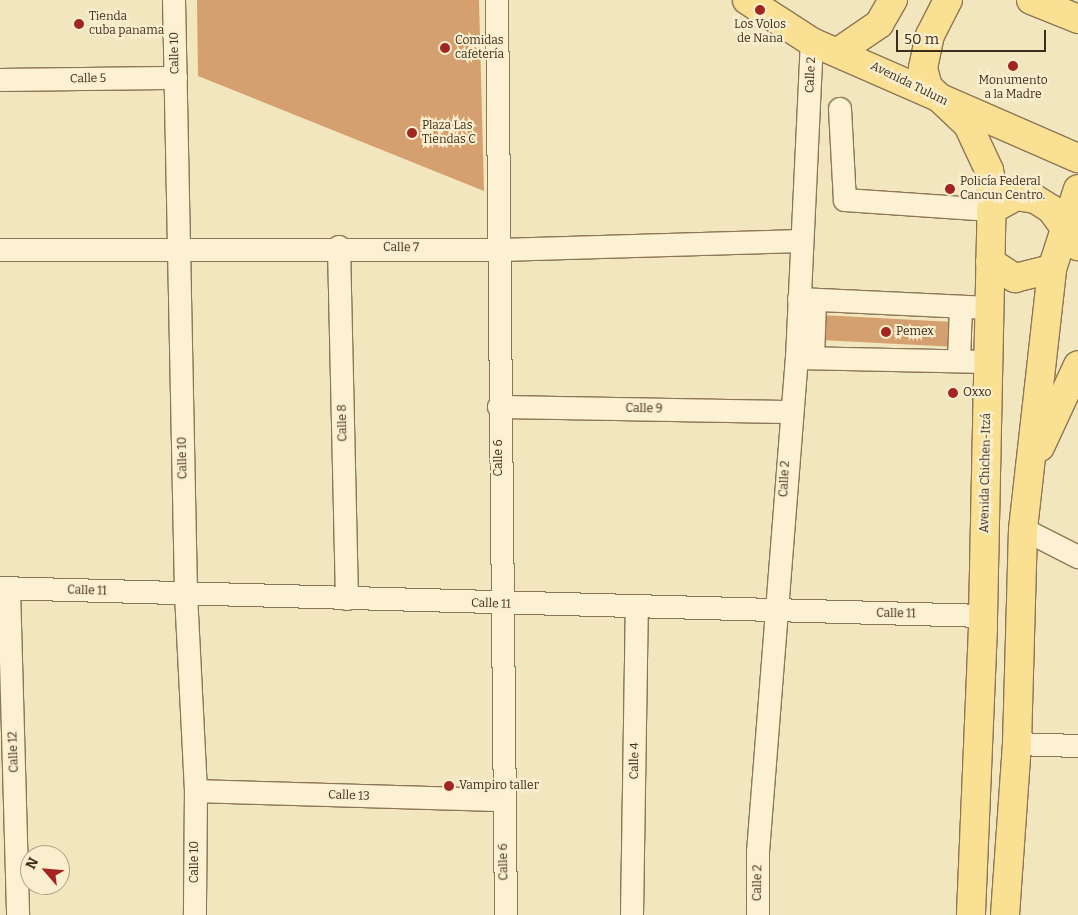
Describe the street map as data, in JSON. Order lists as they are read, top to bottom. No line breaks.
{"streets":{"main road":["Avenida Tulum","Avenida Chichen-Itzá"],"street":["Calle 10","Calle 2","Calle 5","Calle 7","Calle 9","Calle 8","Calle 6","Calle 11","Calle 12","Calle 4","Calle 13"]},"crossings":[["Calle 10","Calle 5"],["Calle 10","Calle 7"],["Calle 10","Calle 11"],["Calle 10","Calle 13"],["Calle 2","Avenida Tulum"],["Calle 2","Calle 7"],["Calle 2","Calle 9"],["Calle 2","Calle 11"],["Avenida Tulum","Avenida Chichen-Itzá"],["Calle 7","Calle 8"],["Calle 7","Calle 6"],["Calle 9","Calle 6"],["Calle 8","Calle 11"],["Calle 6","Calle 11"],["Calle 6","Calle 13"],["Avenida Chichen-Itzá","Calle 11"],["Calle 11","Calle 12"],["Calle 11","Calle 4"]],"places":["Los Volos de Nana","Tienda cuba panama","Comidas cafetería","Monumento a la Madre","Plaza Las Tiendas C","Policía Federal Cancun Centro.","Pemex","Oxxo","Vampiro taller"],"scale_bar":"50 m","north":"top left"}
